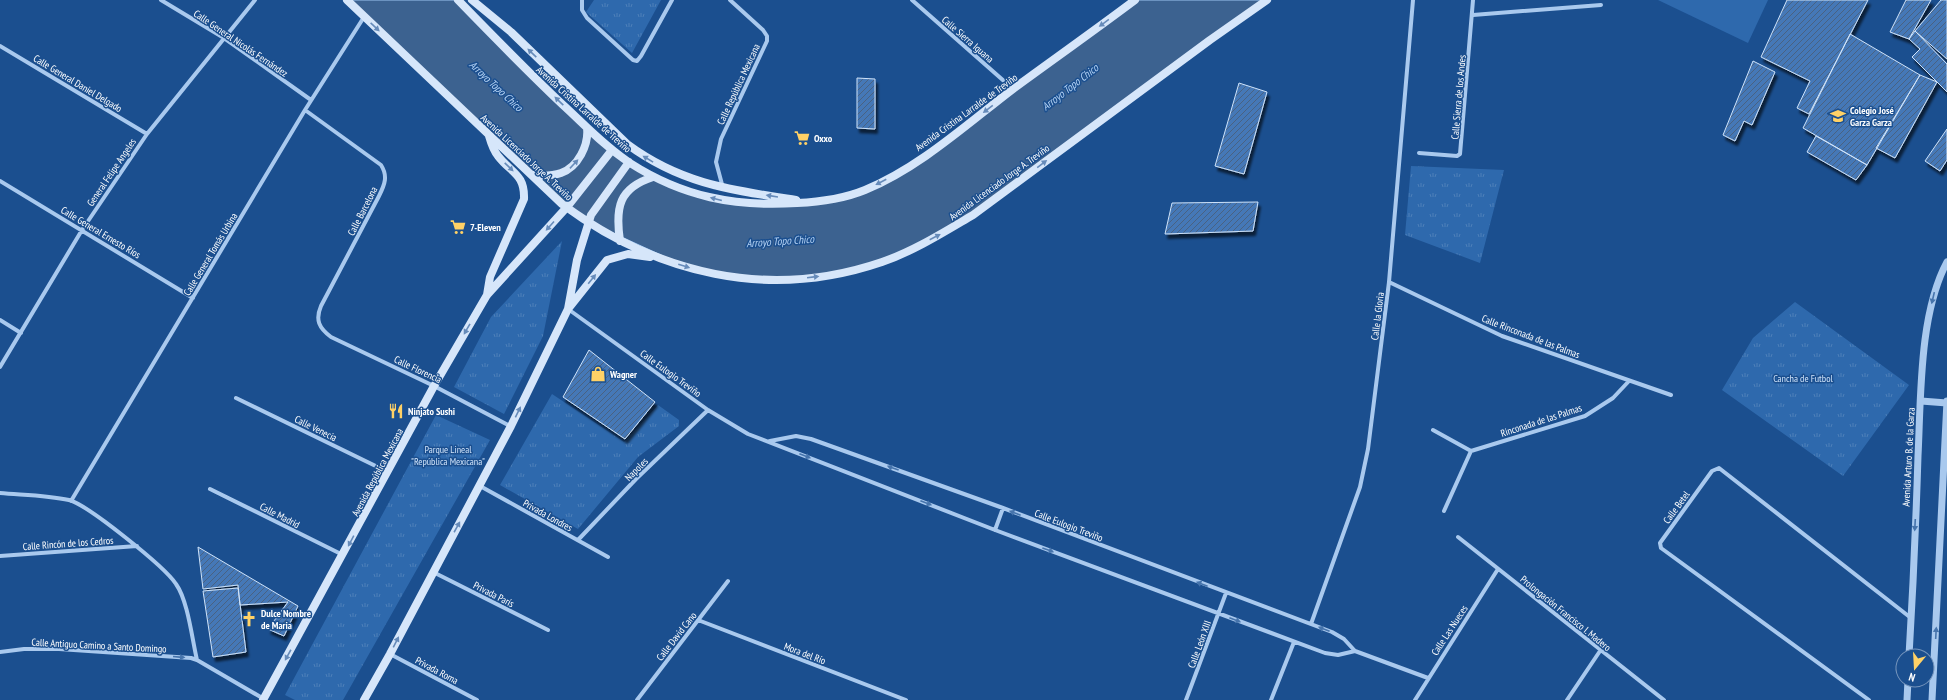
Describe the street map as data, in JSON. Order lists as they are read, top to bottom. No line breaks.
{"streets":{"main road":["Avenida Cristina Larralde de Treviño","Avenida Licenciado Jorge A. Treviño","Avenida República Mexicana"],"street":["Calle Sierra Iguana","Calle General Nicolás Fernández","Calle General Daniel Delgado","Calle República Mexicana","Calle Sierra de los Andes","General Felipe Angeles","Calle Barcelona","Calle General Ernesto Ríos","Calle General Tomás Urbina","Calle la Gloria","Calle Rinconada de las Palmas","Calle Florencia","Calle Eulogio Treviño","Rinconada de las Palmas","Calle Venecia","Avenida Arturo B. de la Garza","Napoles","Calle Betel","Calle Madrid","Privada Londres","Calle Rincón de los Cedros","Privada París","Prolongación Francisco I. Madero","Calle Las Nueces","Calle David Cano","Calle León XIII","Calle Antiguo Camino a Santo Domingo","Mora del Río","Privada Roma"]},"crossings":[["Calle Sierra Iguana","Avenida Cristina Larralde de Treviño"],["Calle General Nicolás Fernández","General Felipe Angeles"],["Calle General Nicolás Fernández","Calle General Tomás Urbina"],["Calle General Daniel Delgado","General Felipe Angeles"],["Avenida Cristina Larralde de Treviño","Avenida República Mexicana"],["Avenida Licenciado Jorge A. Treviño","Calle General Tomás Urbina"],["Avenida Licenciado Jorge A. Treviño","Avenida República Mexicana"],["General Felipe Angeles","Calle General Ernesto Ríos"],["Calle Barcelona","Calle General Tomás Urbina"],["Calle Barcelona","Calle Florencia"],["Calle General Ernesto Ríos","Calle General Tomás Urbina"],["Calle la Gloria","Calle Rinconada de las Palmas"],["Calle la Gloria","Calle Eulogio Treviño"],["Calle Rinconada de las Palmas","Rinconada de las Palmas"],["Calle Florencia","Avenida República Mexicana"],["Calle Eulogio Treviño","Napoles"],["Calle Eulogio Treviño","Calle Las Nueces"],["Calle Eulogio Treviño","Calle León XIII"],["Calle Venecia","Avenida República Mexicana"],["Avenida Arturo B. de la Garza","Calle Betel"],["Napoles","Privada Londres"],["Avenida República Mexicana","Calle Madrid"],["Avenida República Mexicana","Calle Antiguo Camino a Santo Domingo"],["Prolongación Francisco I. Madero","Calle Las Nueces"],["Calle David Cano","Mora del Río"]],"one_way":["Avenida Cristina Larralde de Treviño","Avenida Licenciado Jorge A. Treviño","Avenida República Mexicana","Calle Antiguo Camino a Santo Domingo"],"water":["Arroyo Topo Chico"],"parks":["Cancha de Futbol","Parque Lineal \"República Mexicana\""],"places":{"school or university":["Colegio José Garza Garza"],"supermarket":["Oxxo","7-Eleven"],"shop":["Wagner"],"restaurant":["Ninjato Sushi"],"church":["Dulce Nombre de Maria"]},"north":"bottom"}
